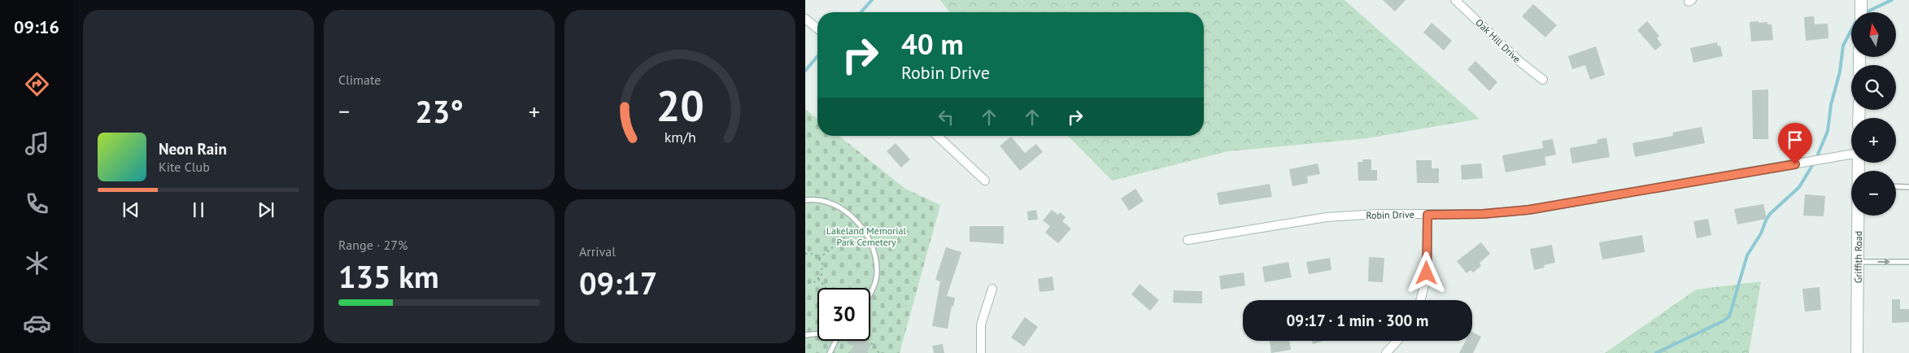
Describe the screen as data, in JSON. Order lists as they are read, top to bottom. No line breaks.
{"streets":{"street":["Oak Hill Drive","Robin Drive","Griffith Road"]},"parks":["Lakeland Memorial Park Cemetery"],"north":"top","page":{"tabs":"09:16","tile":["Climate",["Range · 27%","135 km"],["Arrival","09:17"]],"map_buttons":["+","−"],"turn":["40 m","Robin Drive"],"heat":["−","23°","+"],"song":["Neon Rain","Kite Club"],"limit":"30","trip":"09:17 · 1 min · 300 m","gauge":["20","km/h"]}}
